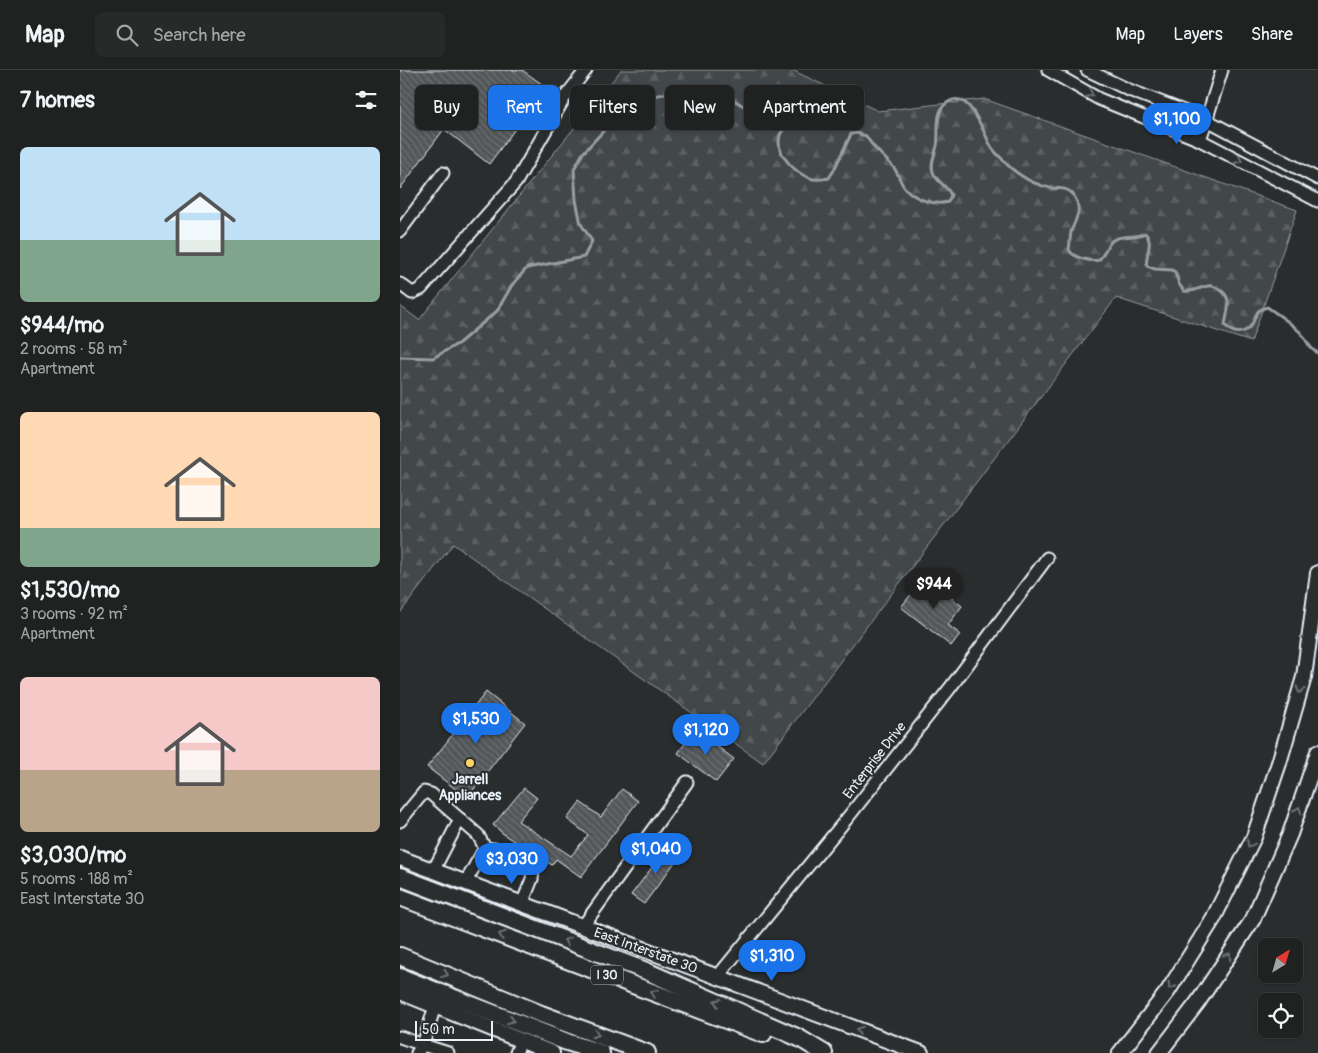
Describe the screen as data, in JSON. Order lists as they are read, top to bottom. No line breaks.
{"streets":{"highway":["I 30"],"main road":["East Interstate 30"],"street":["Enterprise Drive"]},"crossings":[["Enterprise Drive","East Interstate 30"]],"one_way":["East Interstate 30"],"places":["Jarrell Appliances"],"scale_bar":"50 m","north":"top right","page":{"header":"Map","search":"Search here","nav":["Map","Layers","Share"],"heading":"7 homes","chip":["Buy","Rent","Filters","New","Apartment"],"price":["$1,100","$944","$1,530","$1,120","$1,040","$3,030","$1,310"],"list":[{"name":"$944/mo","note":"2 rooms · 58 m² · Apartment"},{"name":"$1,530/mo","note":"3 rooms · 92 m² · Apartment"},{"name":"$3,030/mo","note":"5 rooms · 188 m² · East Interstate 30"}],"scale":"50 m"}}
